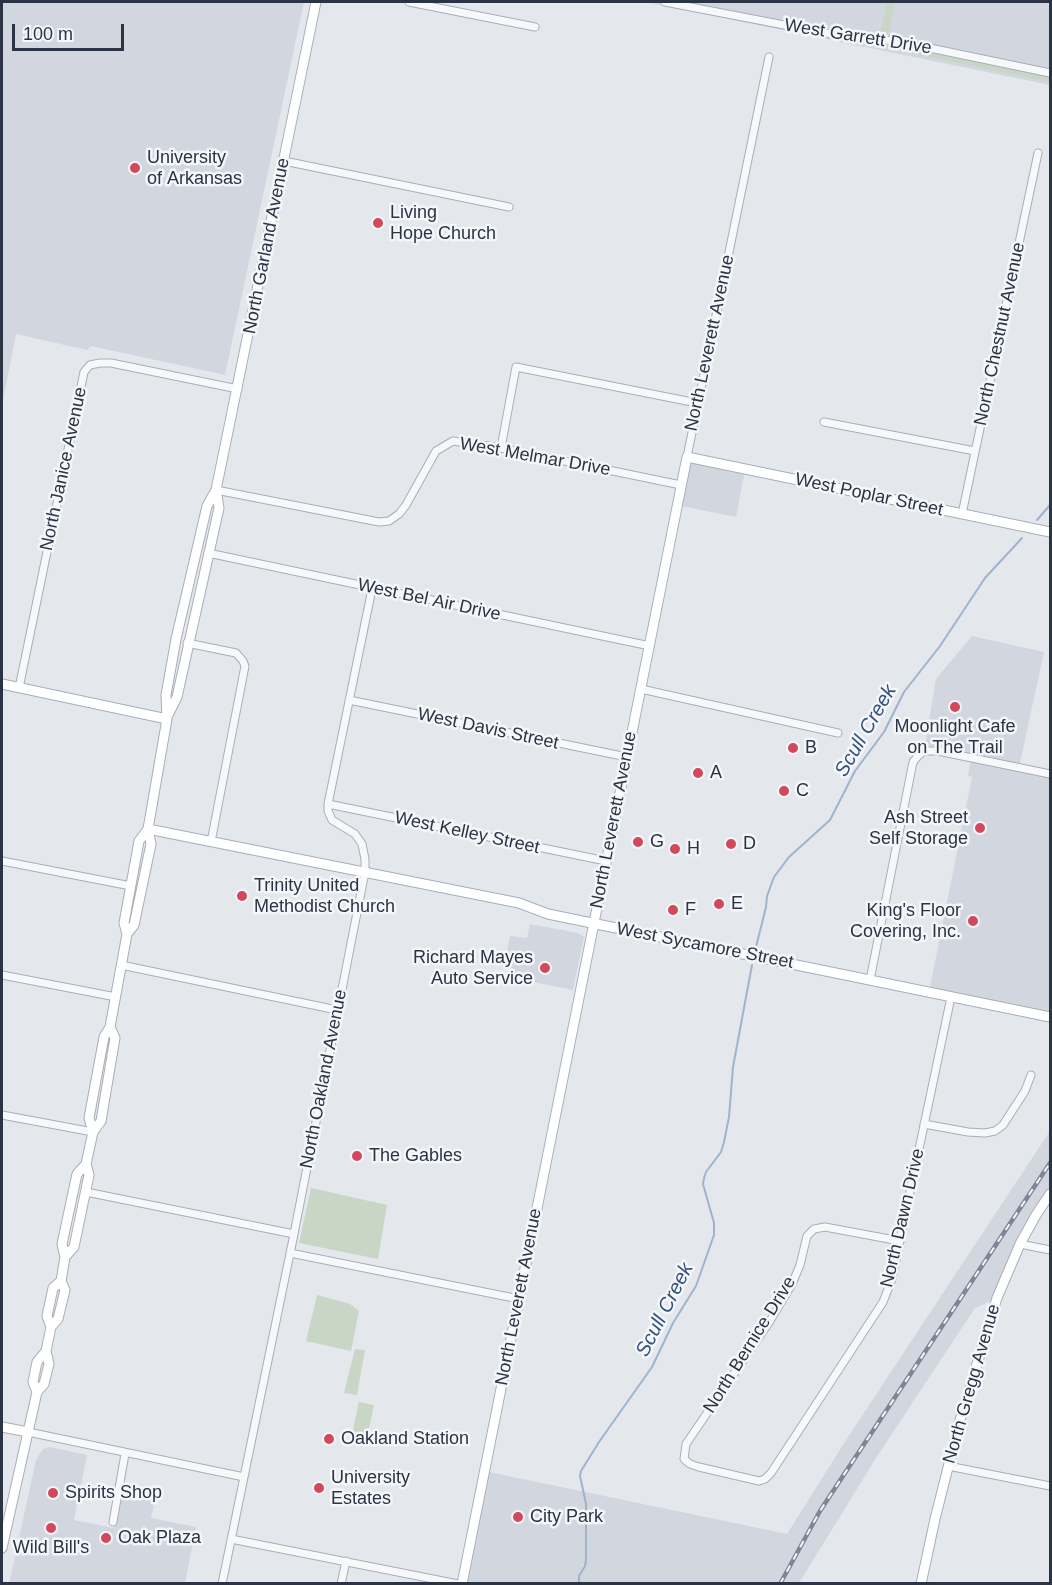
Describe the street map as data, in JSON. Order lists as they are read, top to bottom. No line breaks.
{"streets":{"street":["West Garrett Drive","North Garland Avenue","North Chestnut Avenue","North Leverett Avenue","West Melmar Drive","North Janice Avenue","West Poplar Street","West Bel Air Drive","West Davis Street","West Kelley Street","West Sycamore Street","North Oakland Avenue","North Dawn Drive","North Bernice Drive","North Gregg Avenue"]},"crossings":[["North Garland Avenue","West Melmar Drive"],["North Garland Avenue","North Janice Avenue"],["North Garland Avenue","West Bel Air Drive"],["North Garland Avenue","West Sycamore Street"],["North Chestnut Avenue","West Poplar Street"],["North Leverett Avenue","West Melmar Drive"],["North Leverett Avenue","West Poplar Street"],["North Leverett Avenue","West Bel Air Drive"],["North Leverett Avenue","West Davis Street"],["North Leverett Avenue","West Kelley Street"],["North Leverett Avenue","West Sycamore Street"],["West Kelley Street","North Oakland Avenue"],["West Sycamore Street","North Oakland Avenue"],["West Sycamore Street","North Dawn Drive"],["North Dawn Drive","North Bernice Drive"]],"water":["Scull Creek"],"places":["University of Arkansas","Living Hope Church","Moonlight Cafe on The Trail","B","A","C","Ash Street Self Storage","G","D","H","Trinity United Methodist Church","E","F","King's Floor Covering, Inc.","Richard Mayes Auto Service","The Gables","Oakland Station","University Estates","Spirits Shop","City Park","Wild Bill's","Oak Plaza"],"scale_bar":"100 m"}
